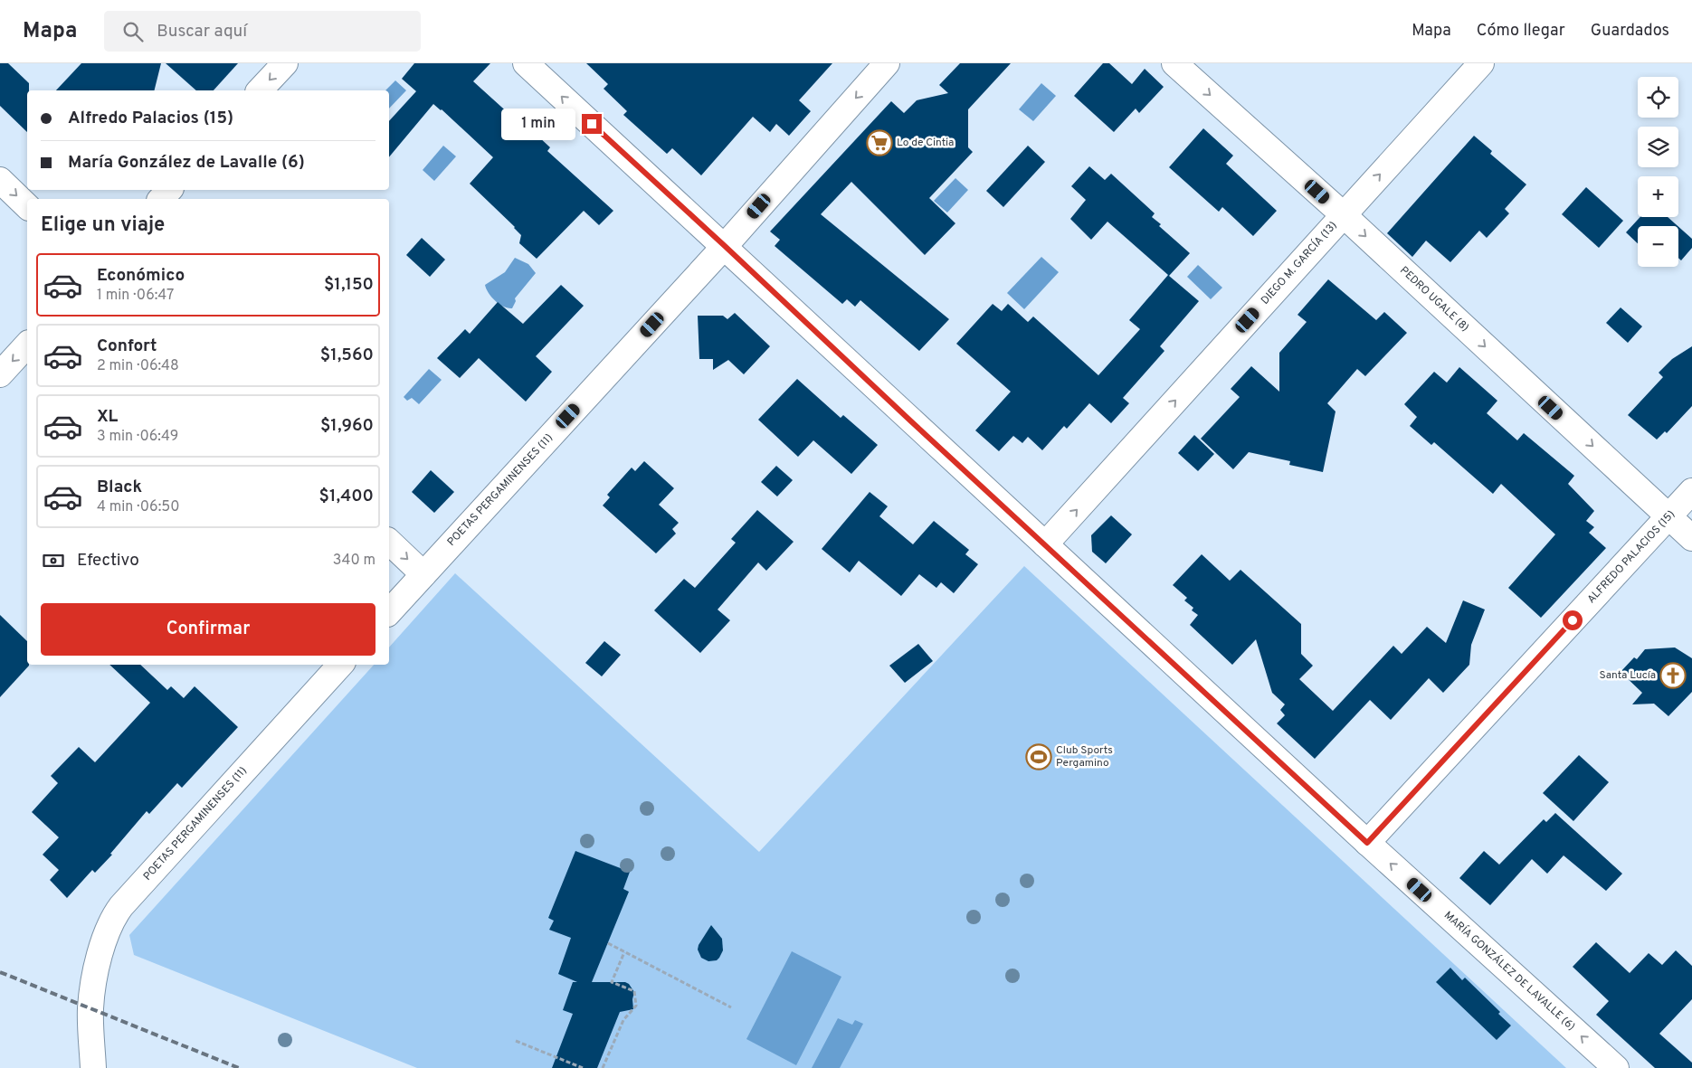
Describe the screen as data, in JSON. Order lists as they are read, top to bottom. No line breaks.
{"streets":{"street":["DIEGO M. GARCÍA (13)","PEDRO UGALE (8)","POETAS PERGAMINENSES (11)","ALFREDO PALACIOS (15)","MARÍA GONZÁLEZ DE LAVALLE (6)"]},"crossings":[["DIEGO M. GARCÍA (13)","PEDRO UGALE (8)"],["DIEGO M. GARCÍA (13)","MARÍA GONZÁLEZ DE LAVALLE (6)"],["PEDRO UGALE (8)","ALFREDO PALACIOS (15)"],["POETAS PERGAMINENSES (11)","MARÍA GONZÁLEZ DE LAVALLE (6)"],["ALFREDO PALACIOS (15)","MARÍA GONZÁLEZ DE LAVALLE (6)"]],"one_way":["DIEGO M. GARCÍA (13)","PEDRO UGALE (8)","MARÍA GONZÁLEZ DE LAVALLE (6)"],"places":{"supermarket":["Lo de Cintia"],"church":["Santa Lucía"],"sports":["Club Sports Pergamino"]},"page":{"header":"Mapa","search":"Buscar aquí","nav":["Mapa","Cómo llegar","Guardados"],"map_buttons":["+","−"],"banner":["Alfredo Palacios (15)","María González de Lavalle (6)"],"bubble":"1 min","heading":"Elige un viaje","list":[{"name":"Económico","note":"1 min · 06:47","value":"$1,150"},{"name":"Confort","note":"2 min · 06:48","value":"$1,560"},{"name":"XL","note":"3 min · 06:49","value":"$1,960"},{"name":"Black","note":"4 min · 06:50","value":"$1,400"}],"pay":["Efectivo","340 m"],"buttons":"Confirmar"}}
